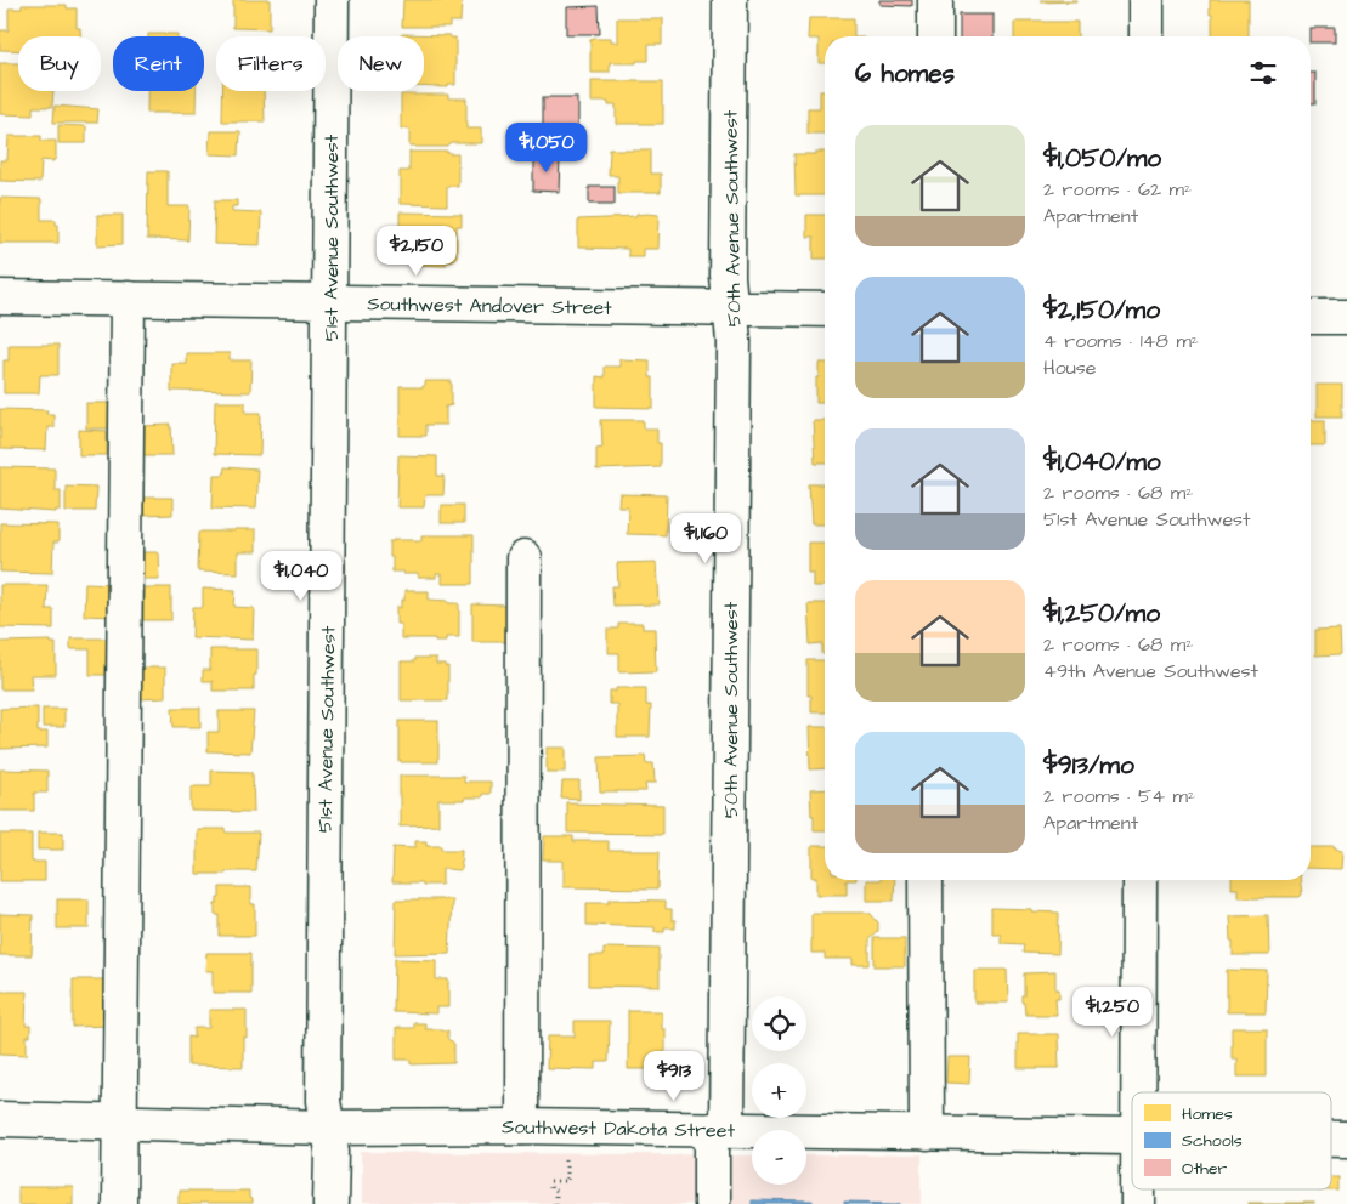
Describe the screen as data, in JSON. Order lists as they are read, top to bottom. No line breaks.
{"streets":{"street":["50th Avenue Southwest","51st Avenue Southwest","Southwest Andover Street","Southwest Dakota Street"]},"crossings":[["50th Avenue Southwest","Southwest Andover Street"],["50th Avenue Southwest","Southwest Dakota Street"],["51st Avenue Southwest","Southwest Andover Street"],["51st Avenue Southwest","Southwest Dakota Street"]],"legend":["Homes","Schools","Other"],"page":{"chip":["Buy","Rent","Filters","New"],"heading":"6 homes","list":[{"name":"$1,050/mo","note":"2 rooms · 62 m² · Apartment"},{"name":"$2,150/mo","note":"4 rooms · 148 m² · House"},{"name":"$1,040/mo","note":"2 rooms · 68 m² · 51st Avenue Southwest"},{"name":"$1,250/mo","note":"2 rooms · 68 m² · 49th Avenue Southwest"},{"name":"$913/mo","note":"2 rooms · 54 m² · Apartment"}],"price":["$1,050","$2,150","$1,160","$1,040","$1,250","$913"],"map_buttons":["+","−"]}}
